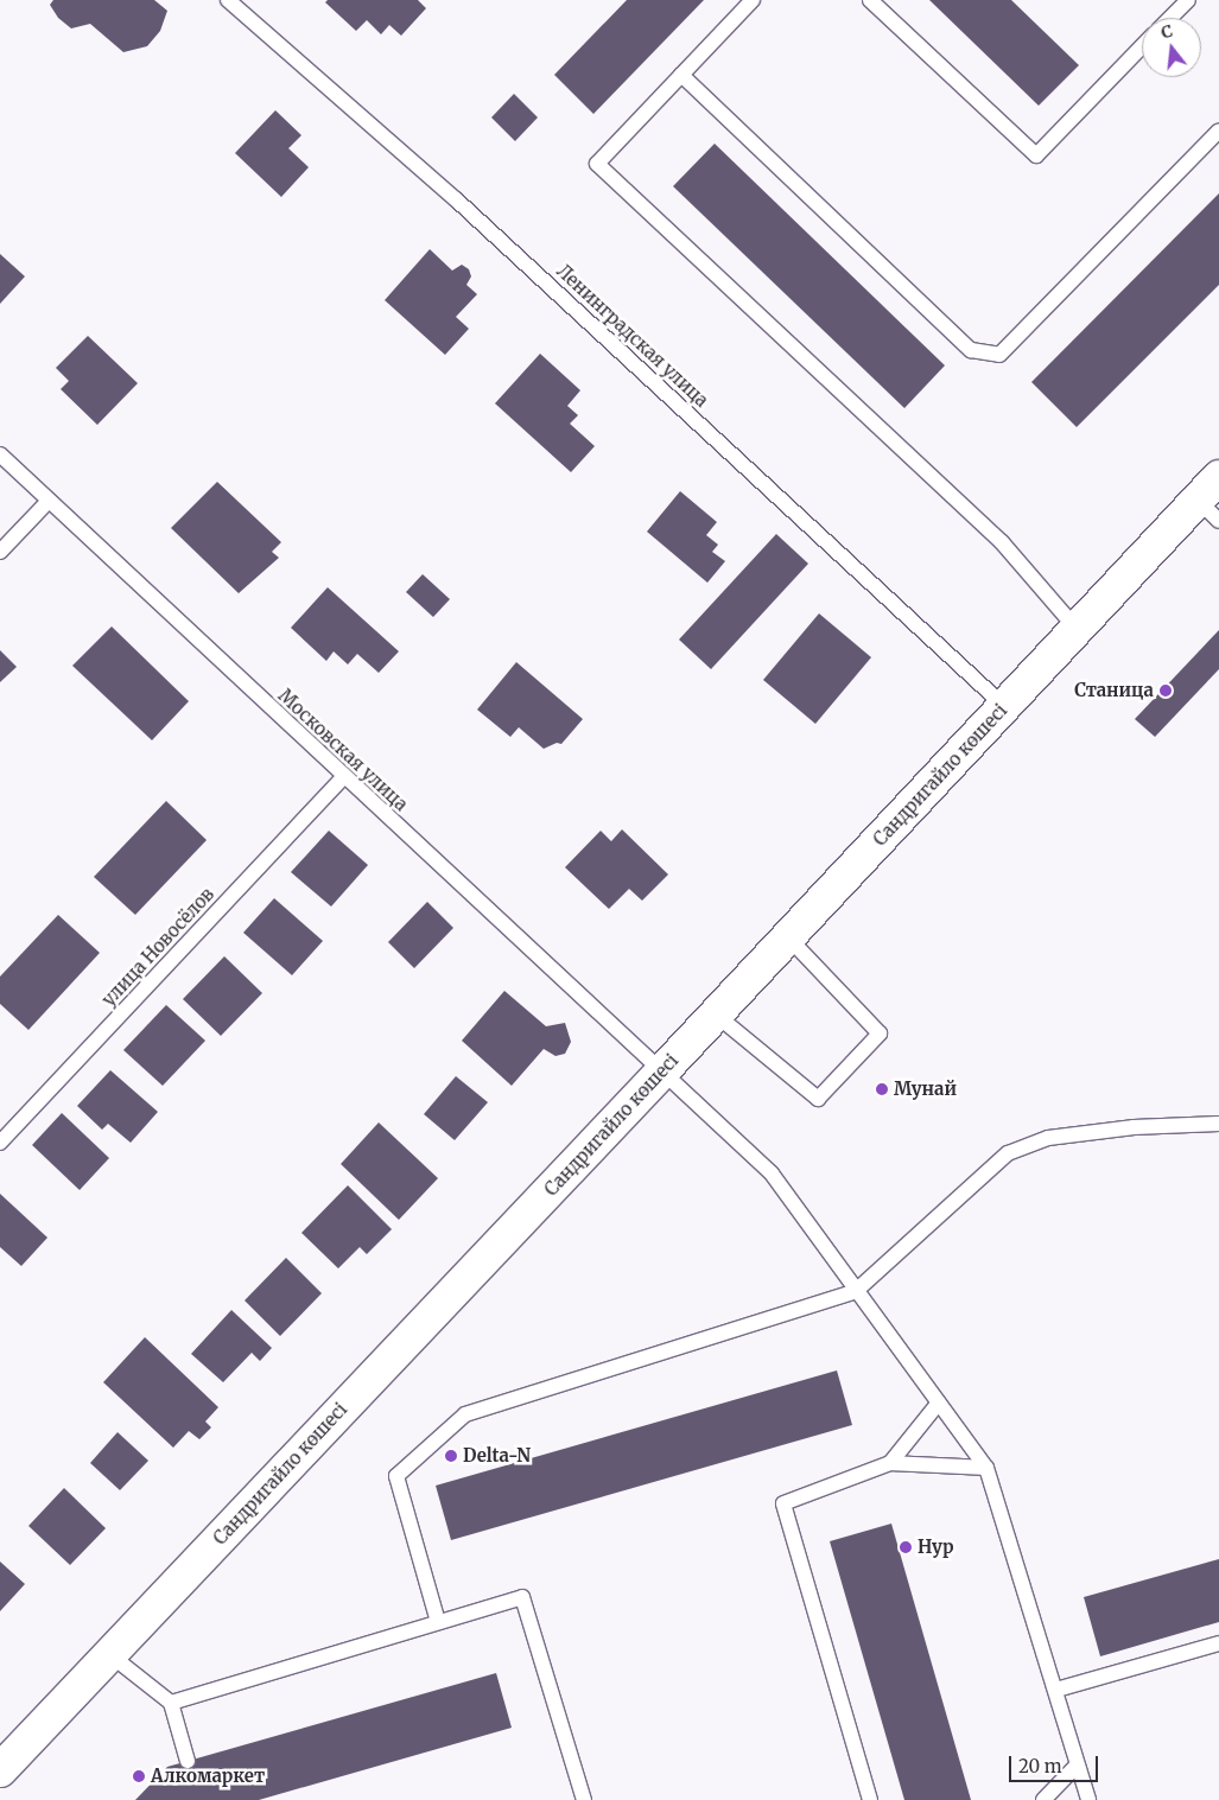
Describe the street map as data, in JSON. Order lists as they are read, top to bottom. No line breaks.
{"streets":{"street":["Сандригайло көшесі"],"lane":["Ленинградская улица","Московская улица","улица Новосёлов"]},"crossings":[["Ленинградская улица","Сандригайло көшесі"],["Московская улица","Сандригайло көшесі"],["Московская улица","улица Новосёлов"]],"places":["Станица","Мунай","Delta-N","Нур","Алкомаркет"],"scale_bar":"20 m","north":"top"}
